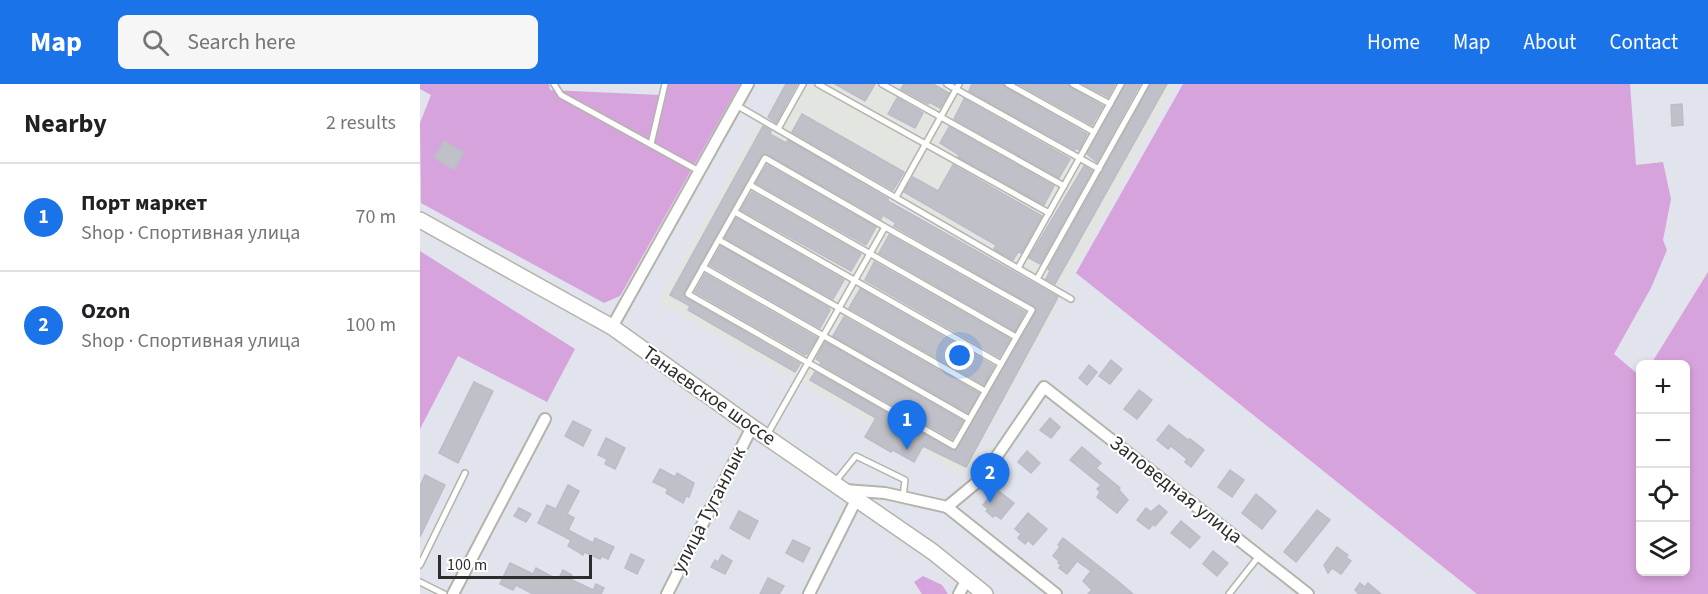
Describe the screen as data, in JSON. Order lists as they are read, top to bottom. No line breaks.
{"streets":{"street":["Танаевское шоссе","Заповедная улица","улица Туганлык"]},"crossings":[["Танаевское шоссе","улица Туганлык"]],"scale_bar":"100 m","page":{"header":"Map","search":"Search here","nav":["Home","Map","About","Contact"],"heading":["Nearby","2 results"],"list":[{"mark":"1","name":"Порт маркет","note":"Shop · Спортивная улица","value":"70 m"},{"mark":"2","name":"Ozon","note":"Shop · Спортивная улица","value":"100 m"}],"map_buttons":["+","−"],"pins":["1","2"],"scale":"100 m"}}
